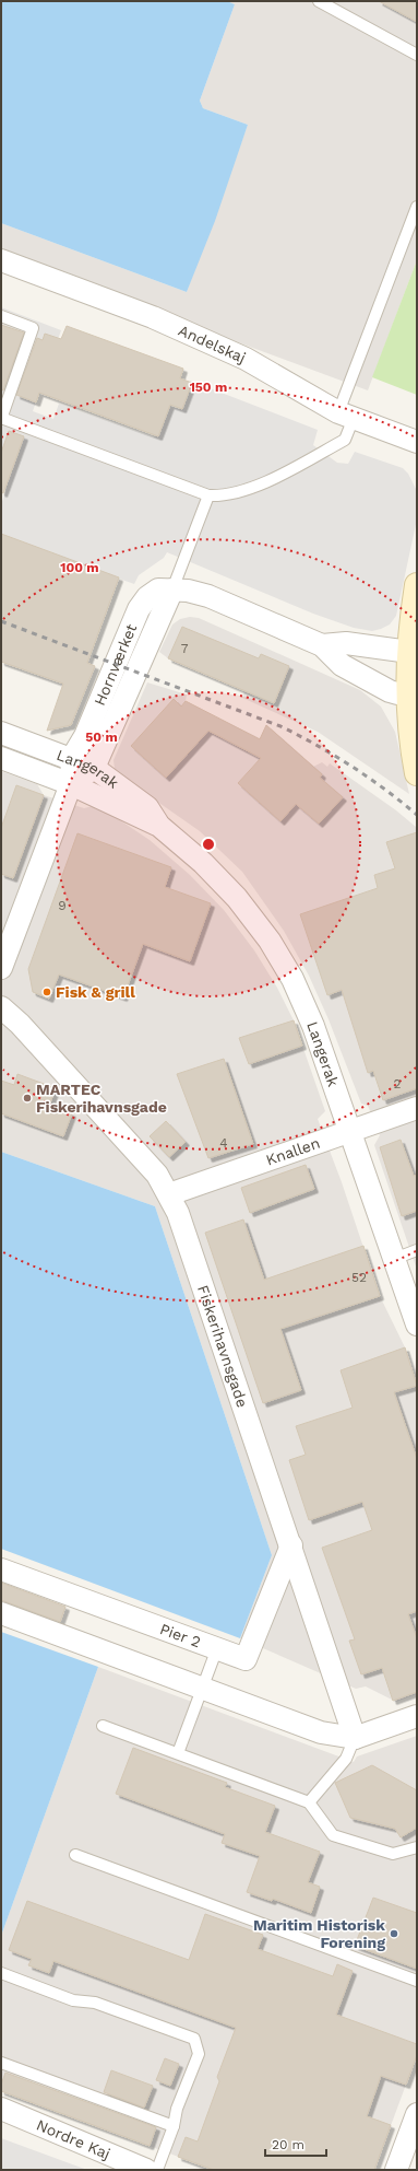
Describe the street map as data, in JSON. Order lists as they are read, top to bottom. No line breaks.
{"streets":{"street":["Andelskaj","Hornværket","Langerak","Knallen","Fiskerihavnsgade","Pier 2","Nordre Kaj"]},"crossings":[["Hornværket","Langerak"],["Langerak","Knallen"],["Knallen","Fiskerihavnsgade"],["Fiskerihavnsgade","Pier 2"]],"places":["Fisk & grill","MARTEC Fiskerihavnsgade","Maritim Historisk Forening"],"house_numbers":["7","9","2","4","52"],"scale_bar":"20 m","rings":["150 m","100 m","50 m"]}
